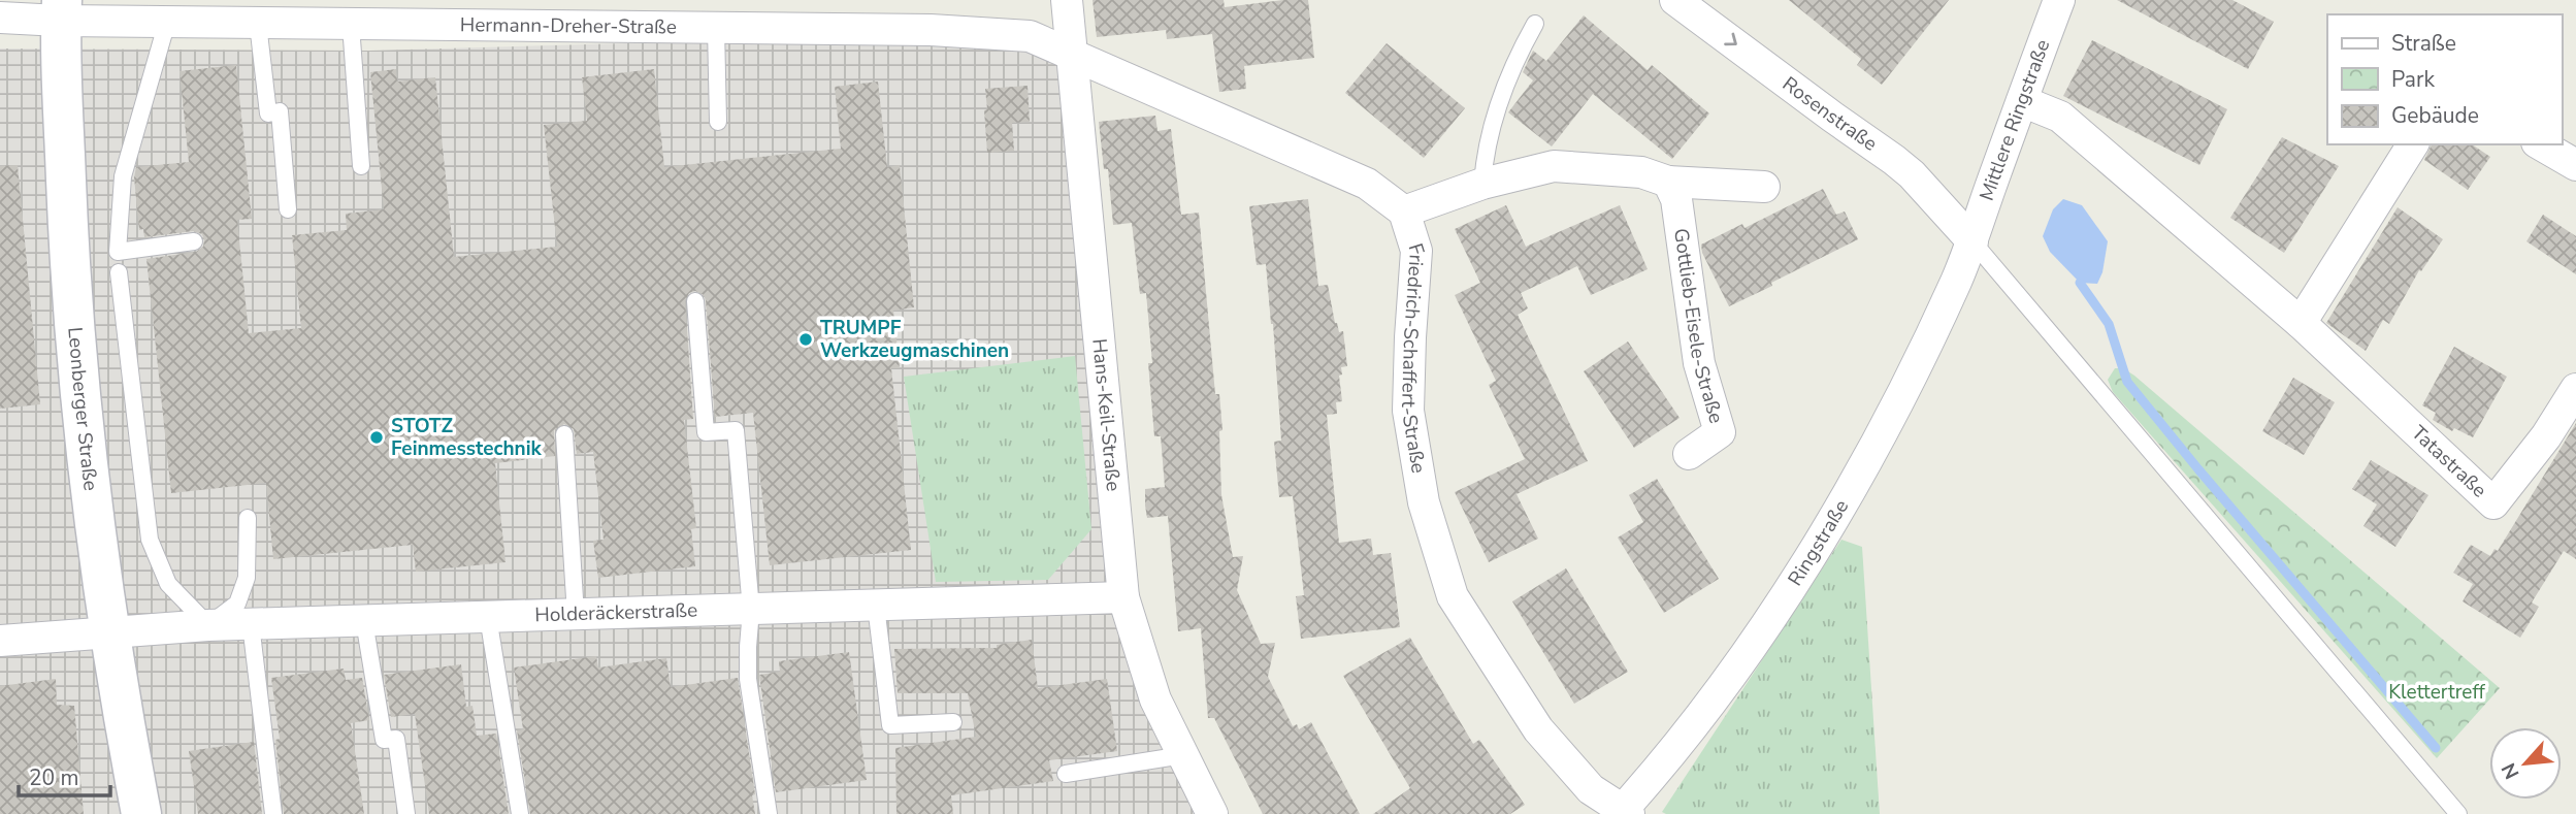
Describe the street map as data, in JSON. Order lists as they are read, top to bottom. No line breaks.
{"streets":{"main road":["Leonberger Straße"],"street":["Hermann-Dreher-Straße","Rosenstraße","Mittlere Ringstraße","Gottlieb-Eisele-Straße","Friedrich-Schaffert-Straße","Hans-Keil-Straße","Tatastraße","Ringstraße","Holderäckerstraße"]},"crossings":[["Hermann-Dreher-Straße","Leonberger Straße"],["Hermann-Dreher-Straße","Hans-Keil-Straße"],["Rosenstraße","Mittlere Ringstraße"],["Rosenstraße","Ringstraße"],["Mittlere Ringstraße","Tatastraße"],["Mittlere Ringstraße","Ringstraße"],["Friedrich-Schaffert-Straße","Ringstraße"],["Leonberger Straße","Holderäckerstraße"],["Hans-Keil-Straße","Holderäckerstraße"]],"one_way":["Rosenstraße"],"parks":["Klettertreff"],"places":["TRUMPF Werkzeugmaschinen","STOTZ Feinmesstechnik"],"legend":["Straße","Park","Gebäude"],"scale_bar":"20 m","north":"bottom left"}
